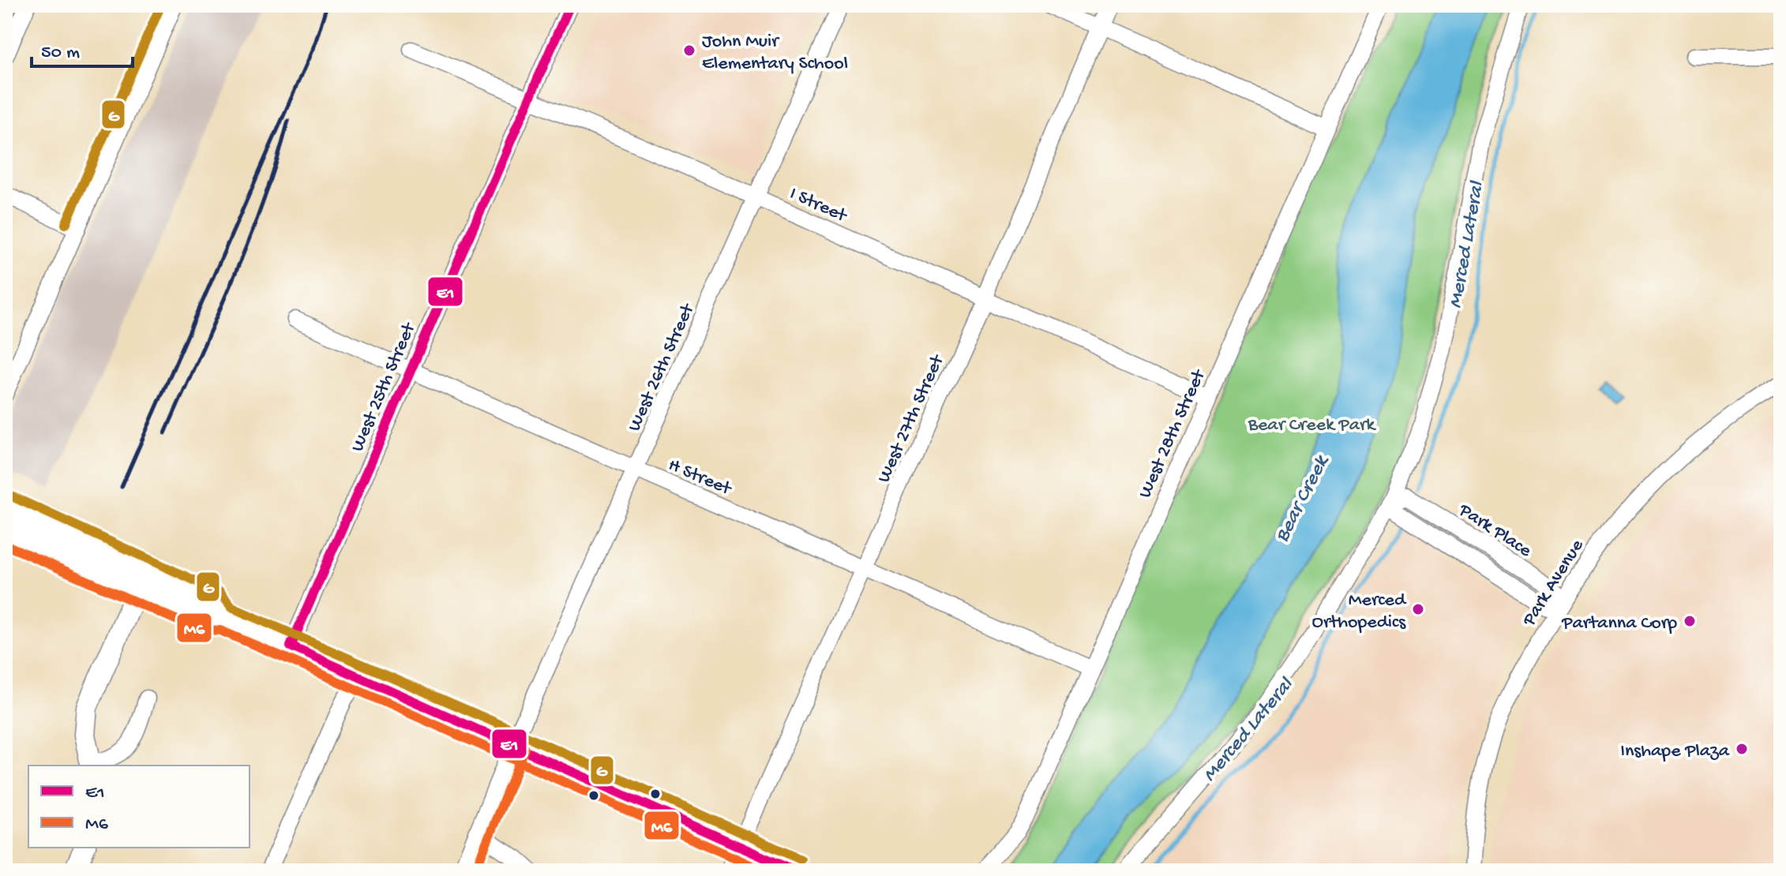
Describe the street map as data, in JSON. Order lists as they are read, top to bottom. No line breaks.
{"streets":{"street":["I Street","West 26th Street","West 25th Street","West 27th Street","West 28th Street","H Street","Park Place","Park Avenue"]},"crossings":[["I Street","West 26th Street"],["I Street","West 25th Street"],["I Street","West 27th Street"],["I Street","West 28th Street"],["West 26th Street","H Street"],["West 25th Street","H Street"],["West 27th Street","H Street"],["West 28th Street","H Street"],["Park Place","Park Avenue"]],"water":["Merced Lateral","Bear Creek"],"parks":["Bear Creek Park"],"places":["John Muir Elementary School","Merced Orthopedics","Partanna Corp","Inshape Plaza"],"lines":["transit line E1","transit line G","transit line M6"],"legend":["E1","M6"],"scale_bar":"50 m"}
